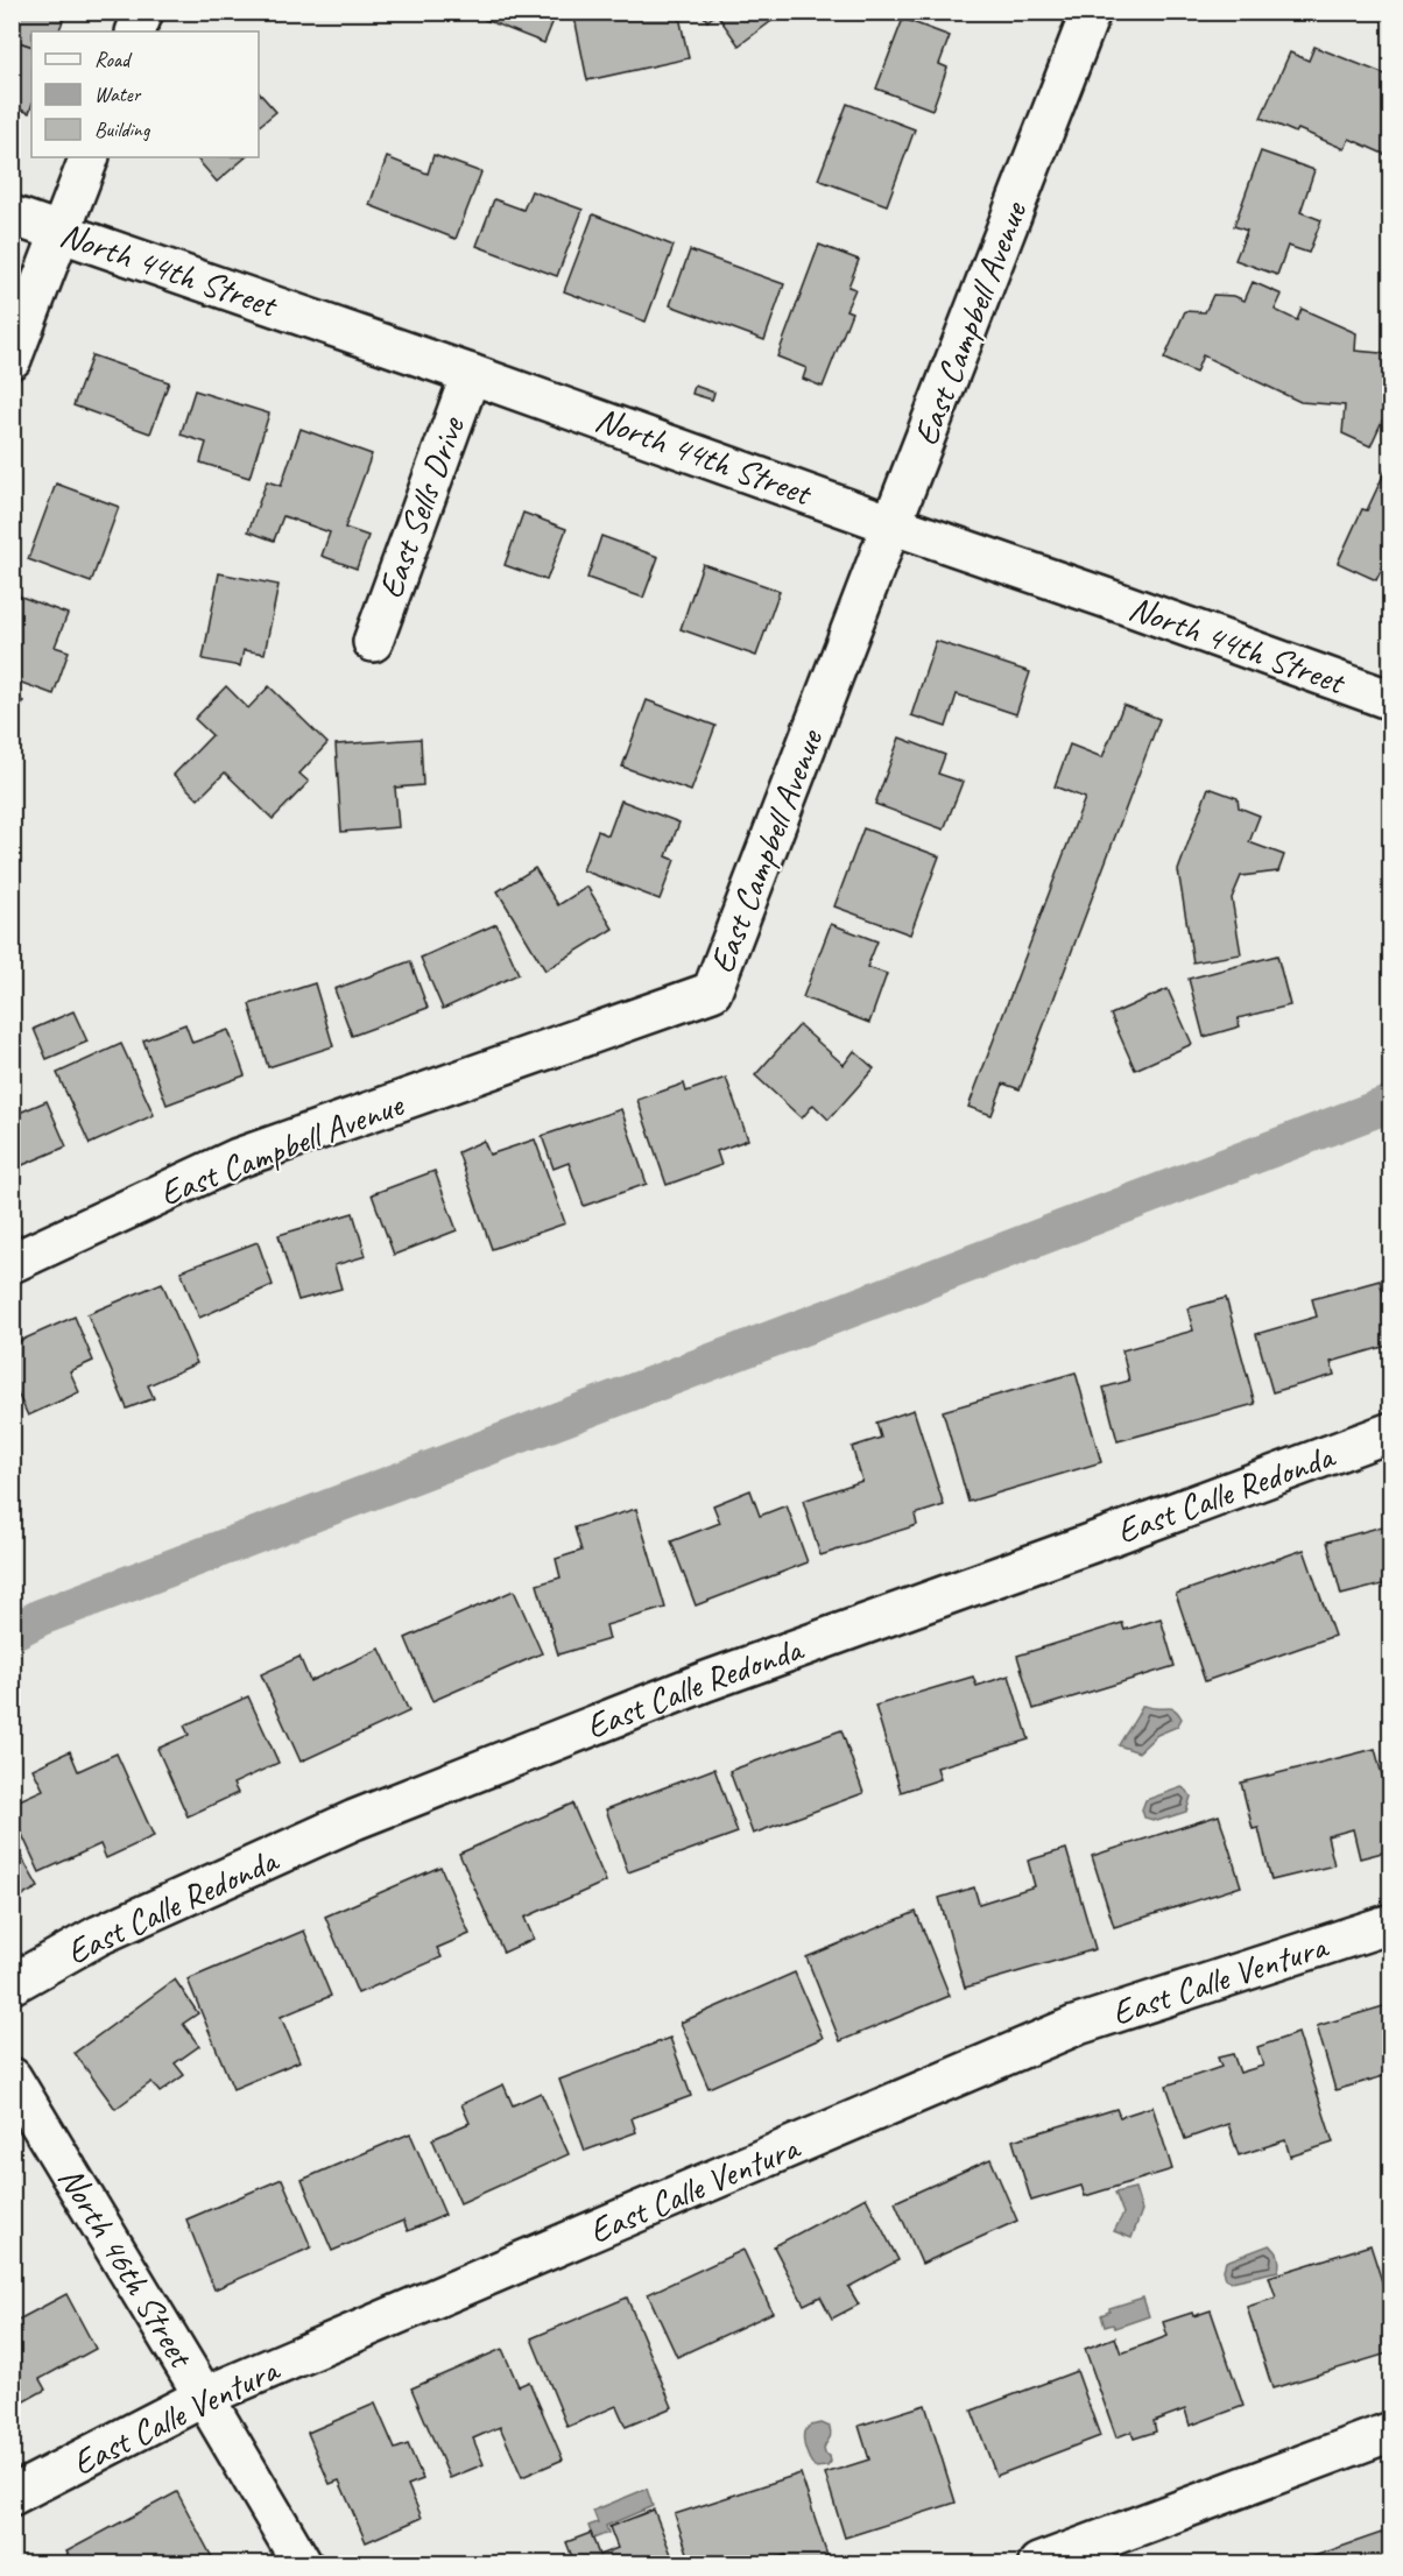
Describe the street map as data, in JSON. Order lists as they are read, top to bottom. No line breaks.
{"streets":{"street":["North 44th Street","East Campbell Avenue","East Sells Drive","East Calle Redonda","East Calle Ventura","North 46th Street"]},"crossings":[["North 44th Street","East Campbell Avenue"],["North 44th Street","East Sells Drive"],["East Calle Ventura","North 46th Street"]],"legend":["Road","Water","Building"]}
